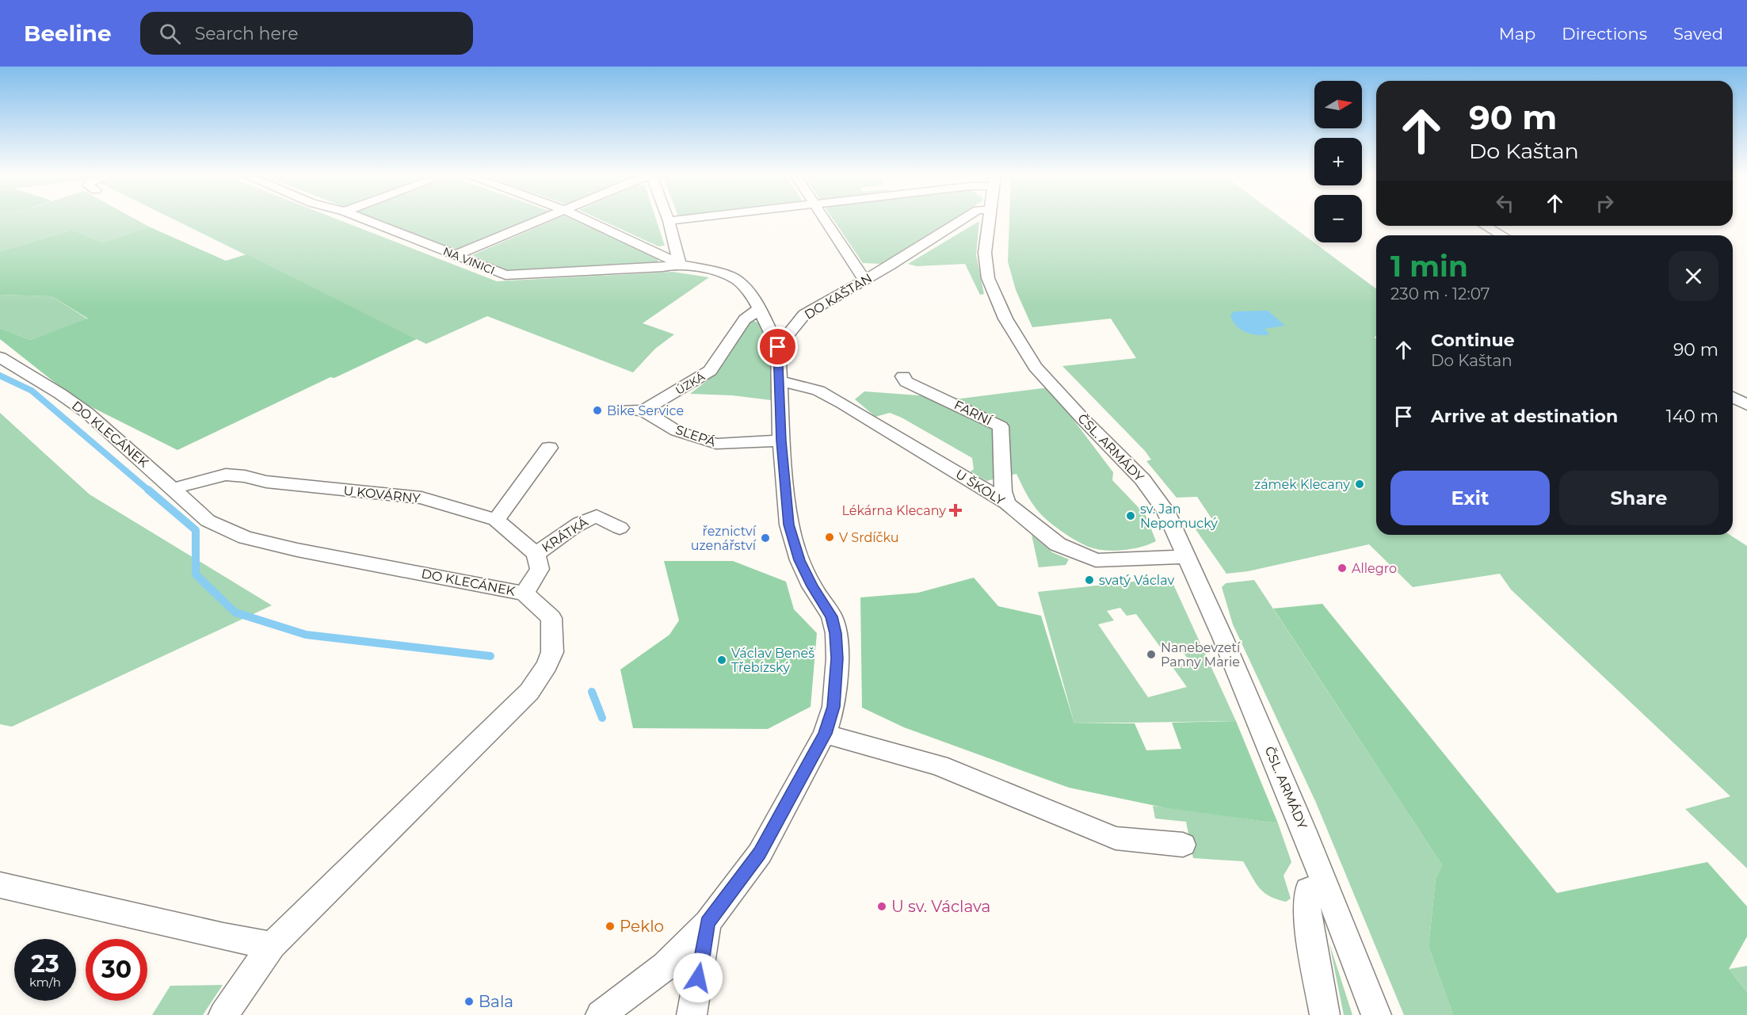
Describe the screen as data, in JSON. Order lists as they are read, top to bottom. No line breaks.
{"streets":{"street":["NA VINICI","DO KAŠTAN","ÚZKÁ","FARNÍ","DO KLECÁNEK","SLEPÁ","ČSL. ARMÁDY","U ŠKOLY","U KOVÁRNY","KRÁTKÁ"]},"crossings":[["ÚZKÁ","SLEPÁ"],["FARNÍ","U ŠKOLY"],["DO KLECÁNEK","U KOVÁRNY"],["ČSL. ARMÁDY","U ŠKOLY"],["U KOVÁRNY","KRÁTKÁ"]],"places":{"other":["Bike Service","zámek Klecany","sv. Jan Nepomucký","V Srdíčku","řeznictví uzenářství","Allegro","svatý Václav","Nanebevzetí Panny Marie","Václav Beneš Třebízský","U sv. Václava","Peklo","Bala"],"health":["Lékárna Klecany"]},"north":"right","page":{"header":"Beeline","search":"Search here","nav":["Map","Directions","Saved"],"map_buttons":["+","−"],"turn":["90 m","Do Kaštan"],"heading":["1 min","230 m · 12:07"],"list":[{"name":"Continue","note":"Do Kaštan","value":"90 m"},{"name":"Arrive at destination","value":"140 m"}],"buttons":["Exit","Share"],"speed":"23 km/h","limit":"30"}}
